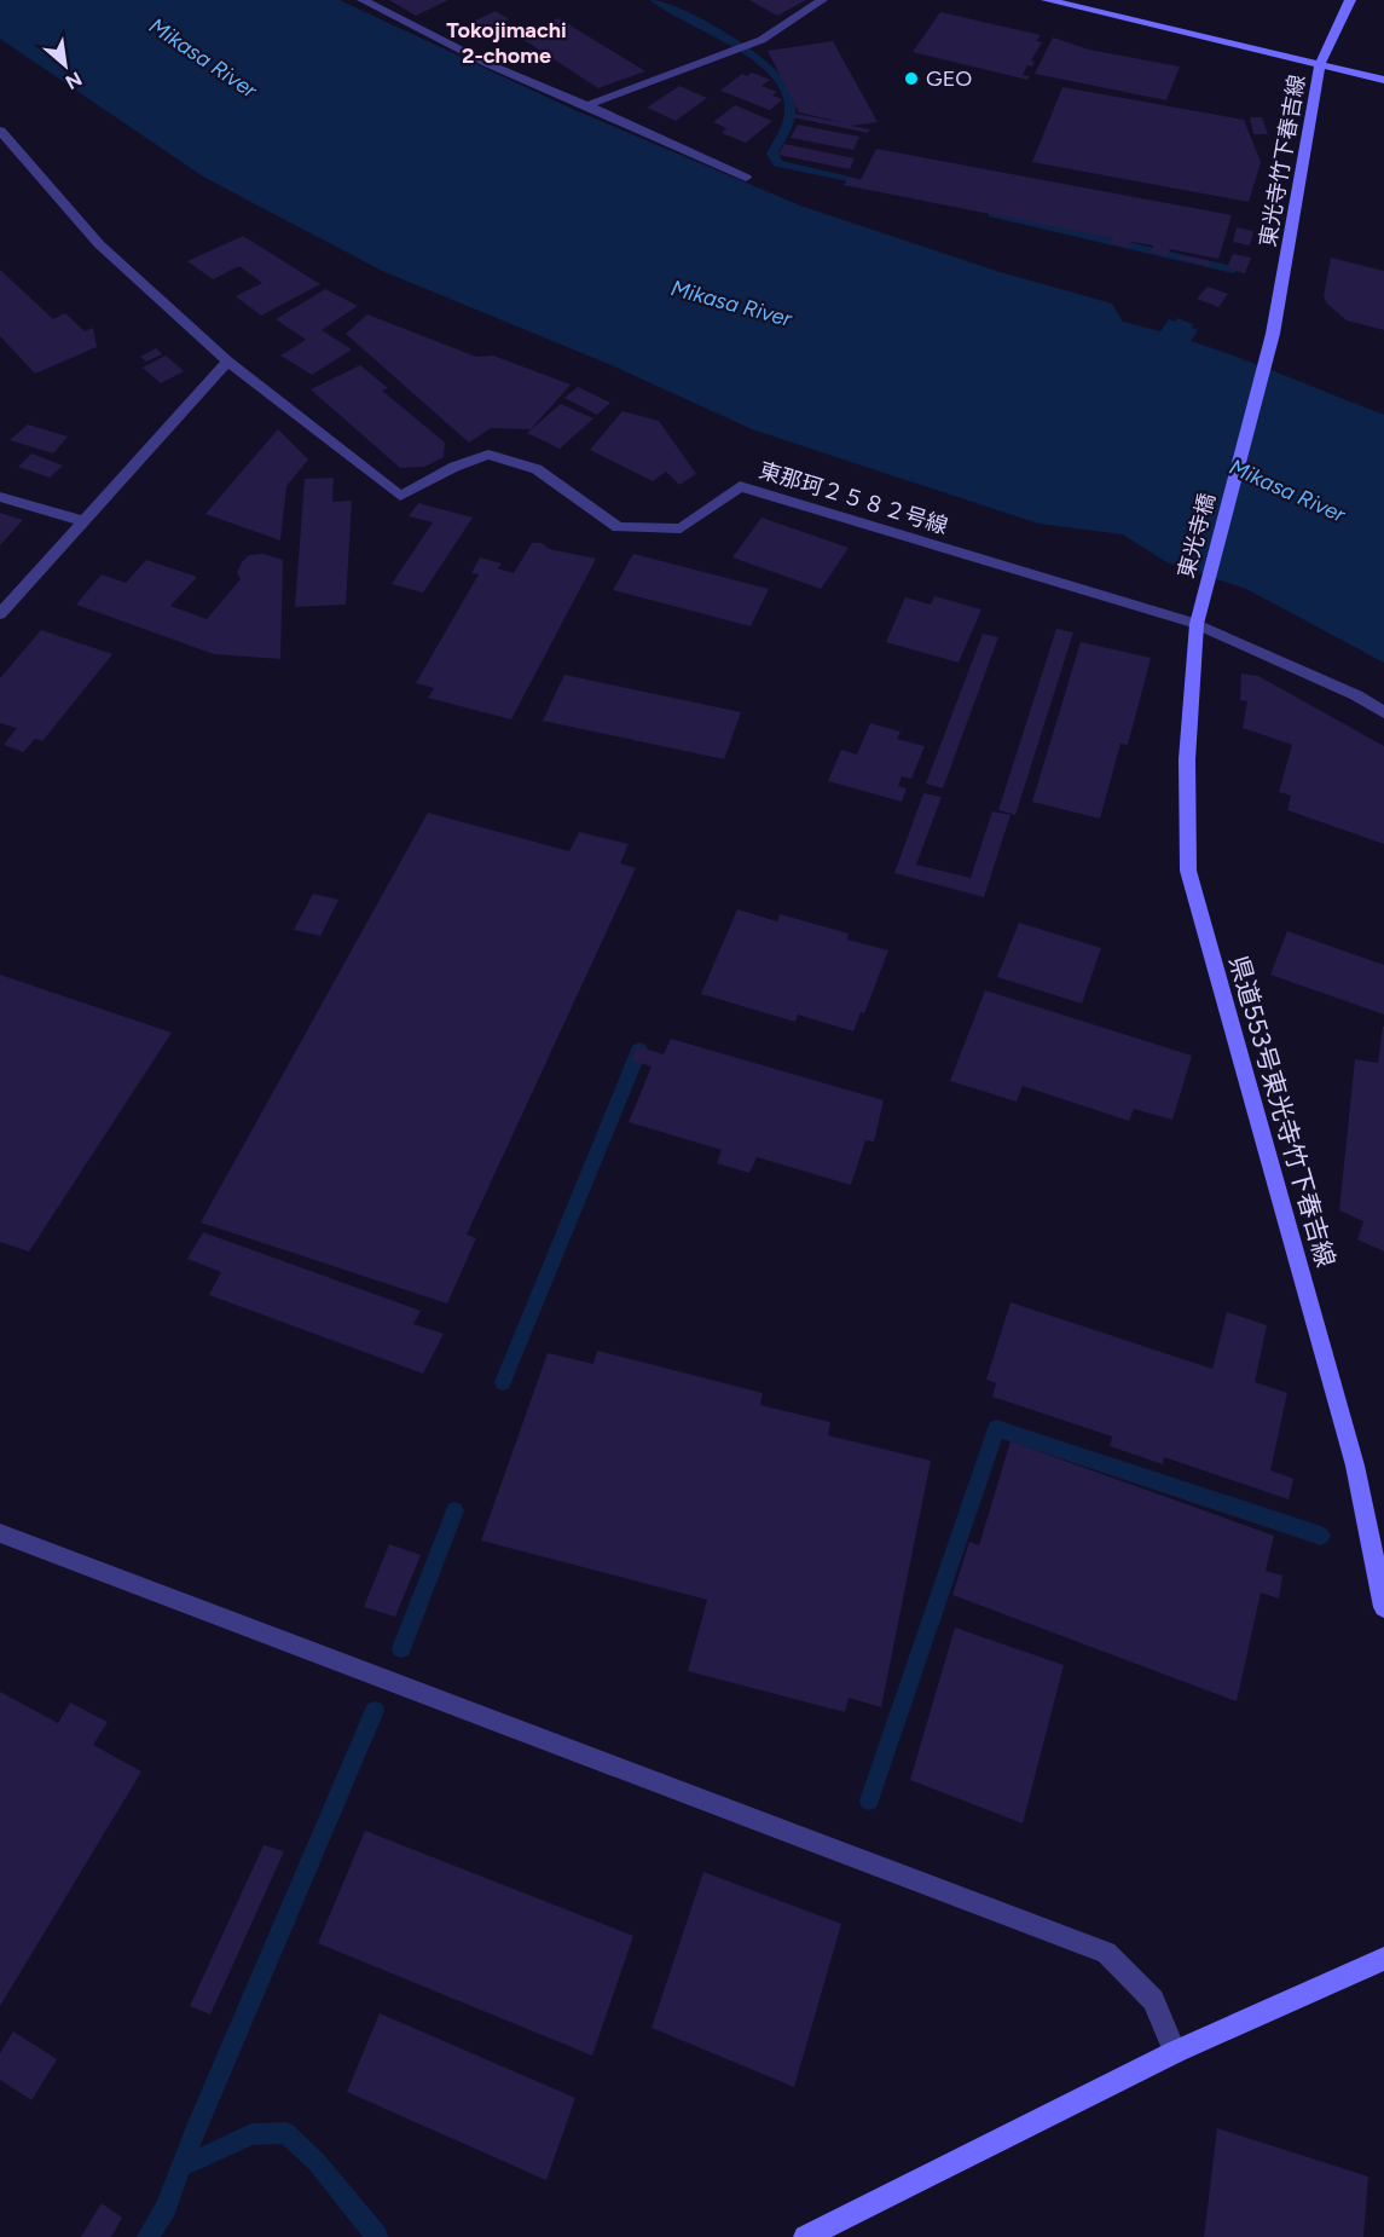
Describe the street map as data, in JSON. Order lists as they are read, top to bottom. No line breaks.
{"streets":{"main road":["東光寺竹下春吉線","東光寺橋","県道553号東光寺竹下春吉線"],"street":["東那珂２５８２号線"]},"crossings":[["東光寺竹下春吉線","東光寺橋"],["東那珂２５８２号線","東光寺橋"],["東那珂２５８２号線","県道553号東光寺竹下春吉線"],["東光寺橋","県道553号東光寺竹下春吉線"]],"districts":["Tokojimachi 2-chome"],"water":["Mikasa River"],"places":["GEO"],"north":"bottom right"}
